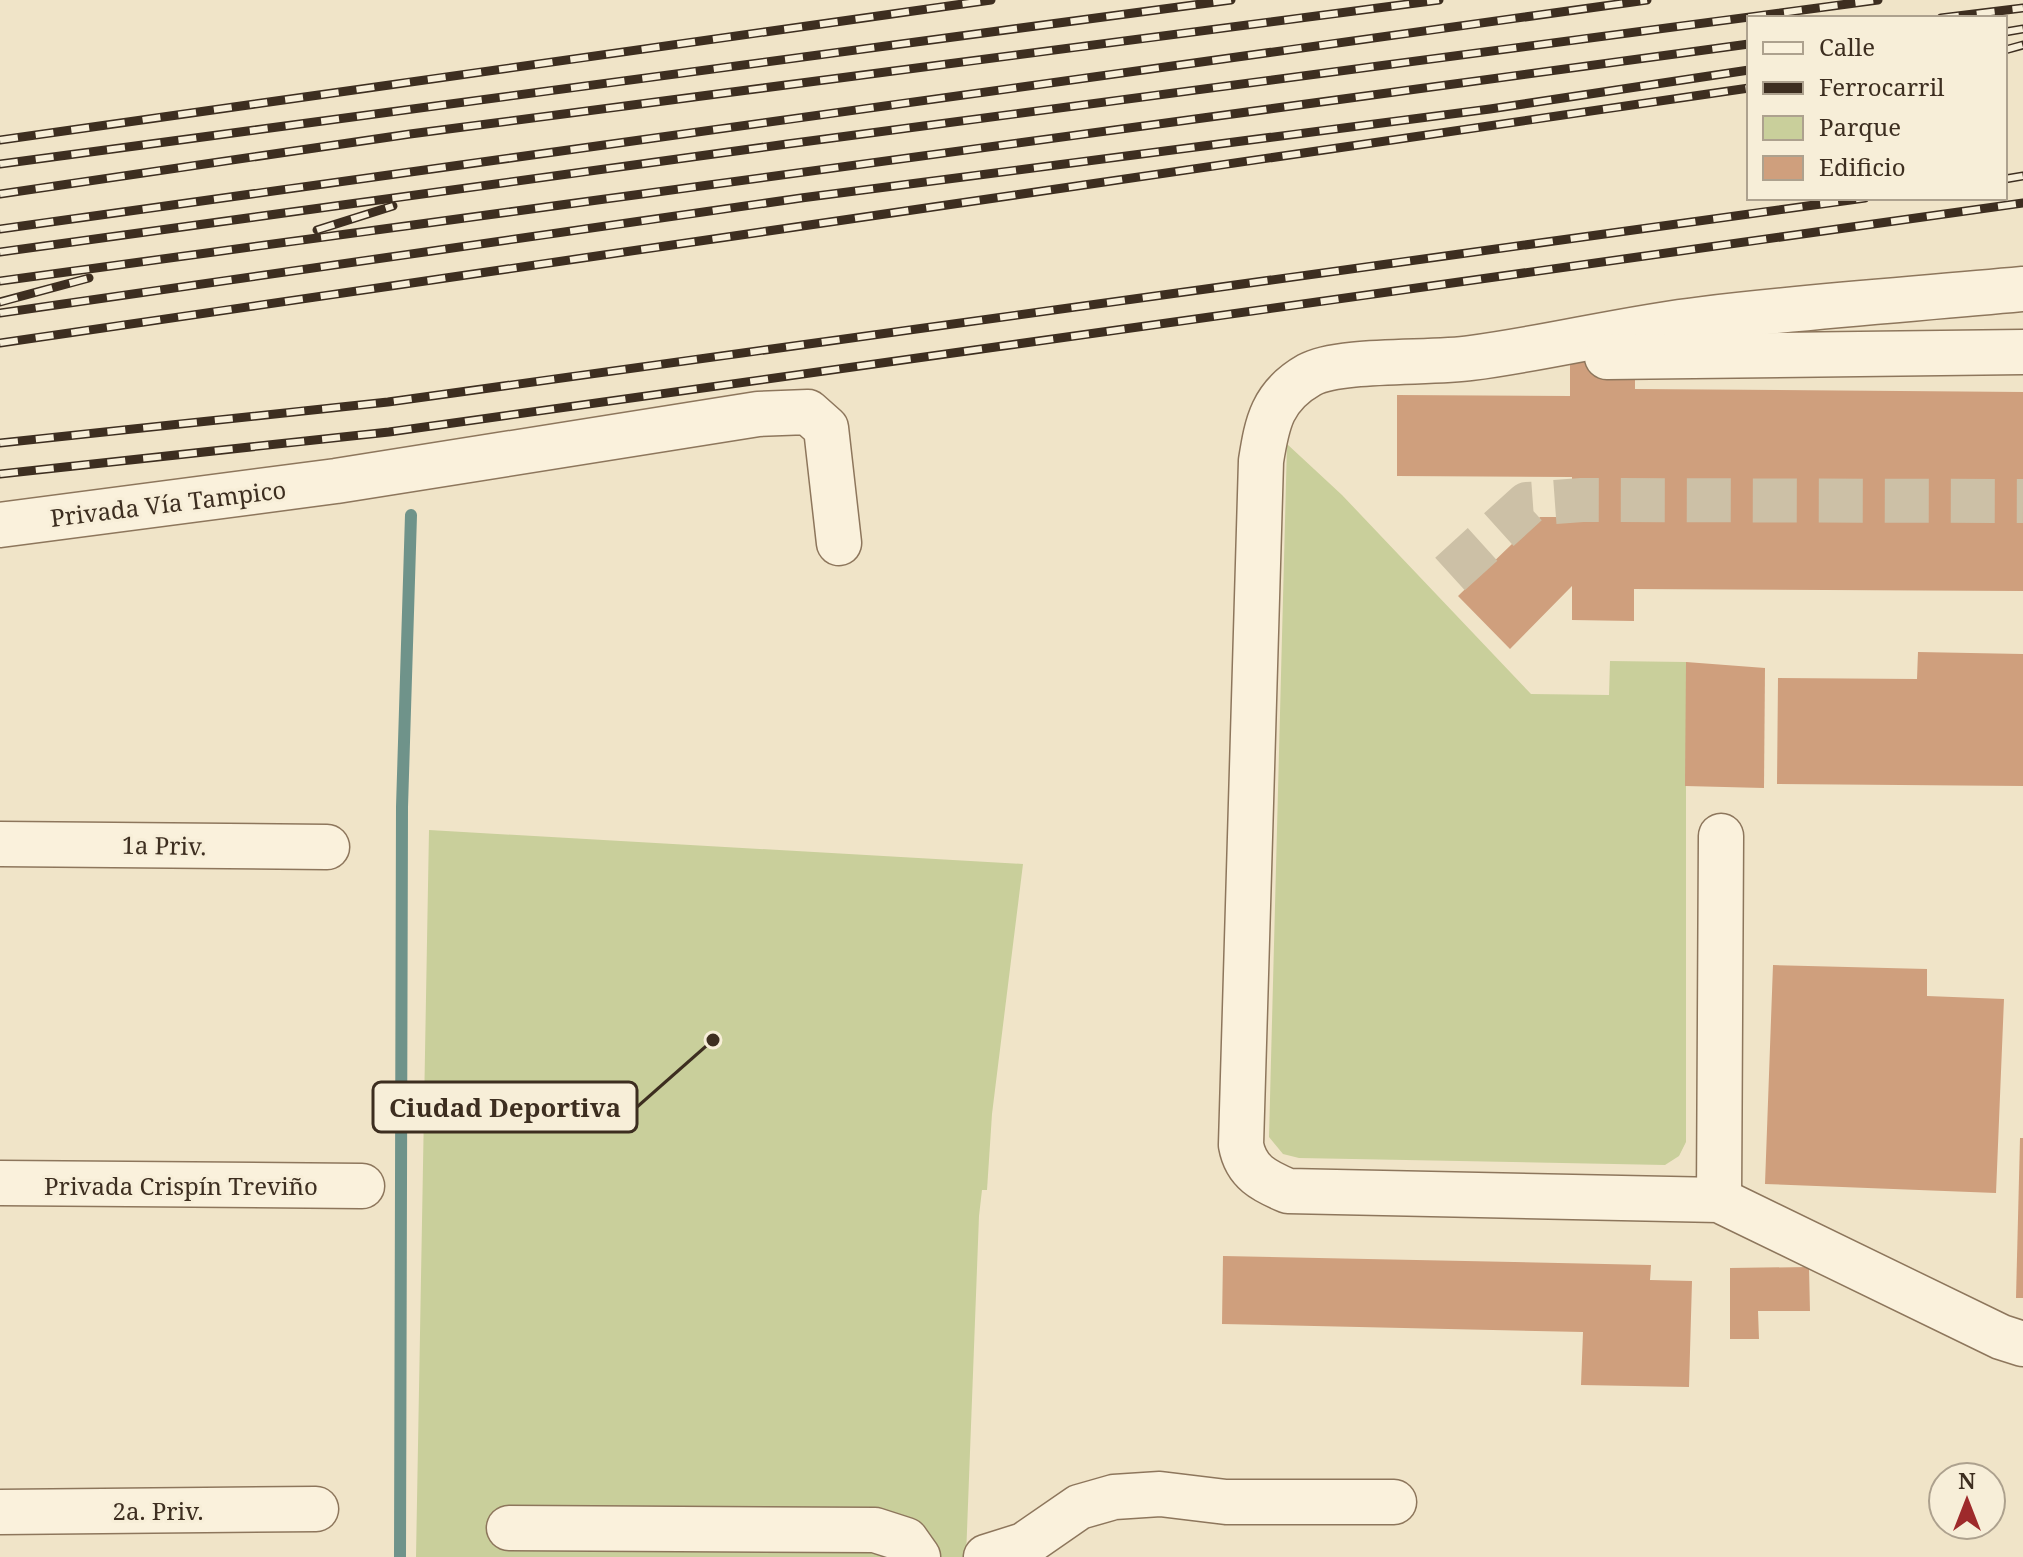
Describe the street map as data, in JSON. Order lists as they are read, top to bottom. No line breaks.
{"streets":{"street":["Privada Vía Tampico","1a Priv.","Privada Crispín Treviño","2a. Priv."]},"places":["Ciudad Deportiva"],"legend":["Calle","Ferrocarril","Parque","Edificio"],"north":"top"}
